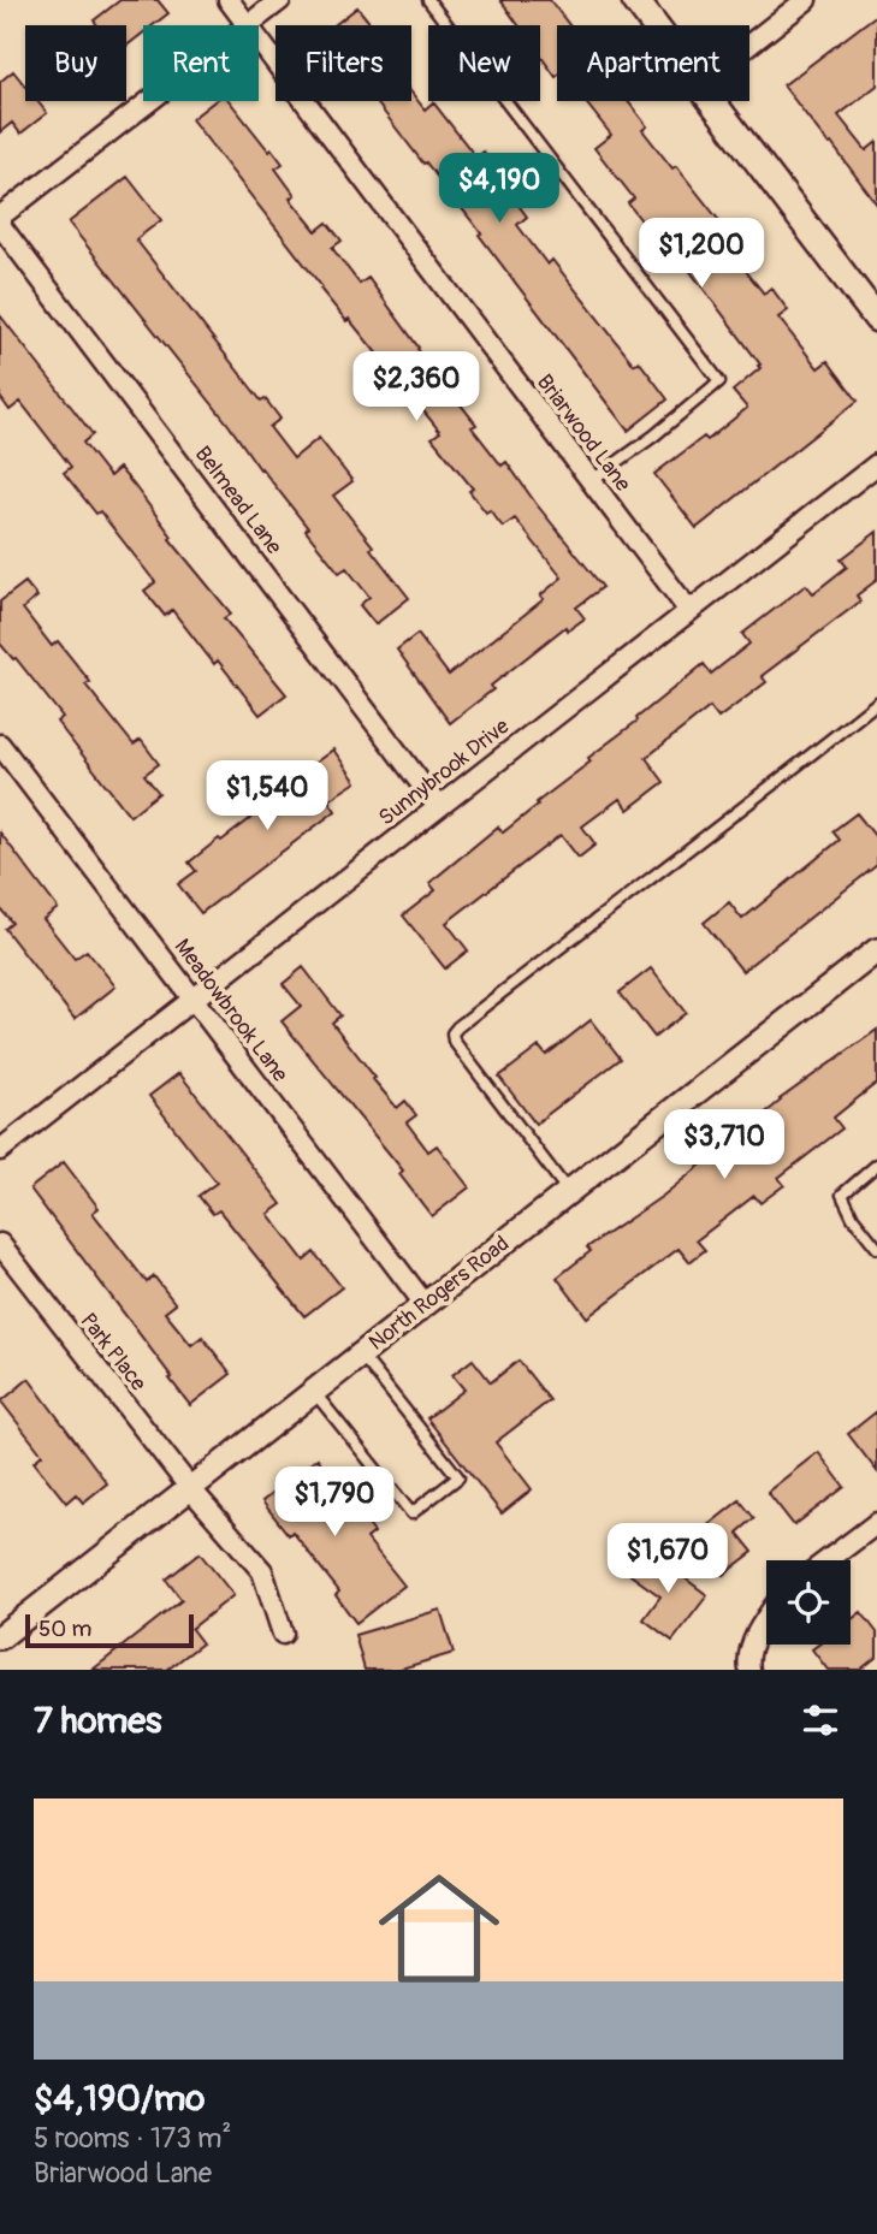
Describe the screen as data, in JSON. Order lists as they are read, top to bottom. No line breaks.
{"streets":{"street":["Briarwood Lane","Belmead Lane","Sunnybrook Drive","Meadowbrook Lane","North Rogers Road","Park Place"]},"crossings":[["Briarwood Lane","Sunnybrook Drive"],["Belmead Lane","Sunnybrook Drive"],["Sunnybrook Drive","Meadowbrook Lane"],["Meadowbrook Lane","North Rogers Road"],["North Rogers Road","Park Place"]],"scale_bar":"50 m","page":{"chip":["Buy","Rent","Filters","New","Apartment"],"price":["$4,190","$1,200","$2,360","$1,540","$3,710","$1,790","$1,670"],"scale":"50 m","heading":"7 homes","list":[{"name":"$4,190/mo","note":"5 rooms · 173 m² · Briarwood Lane"}]}}
